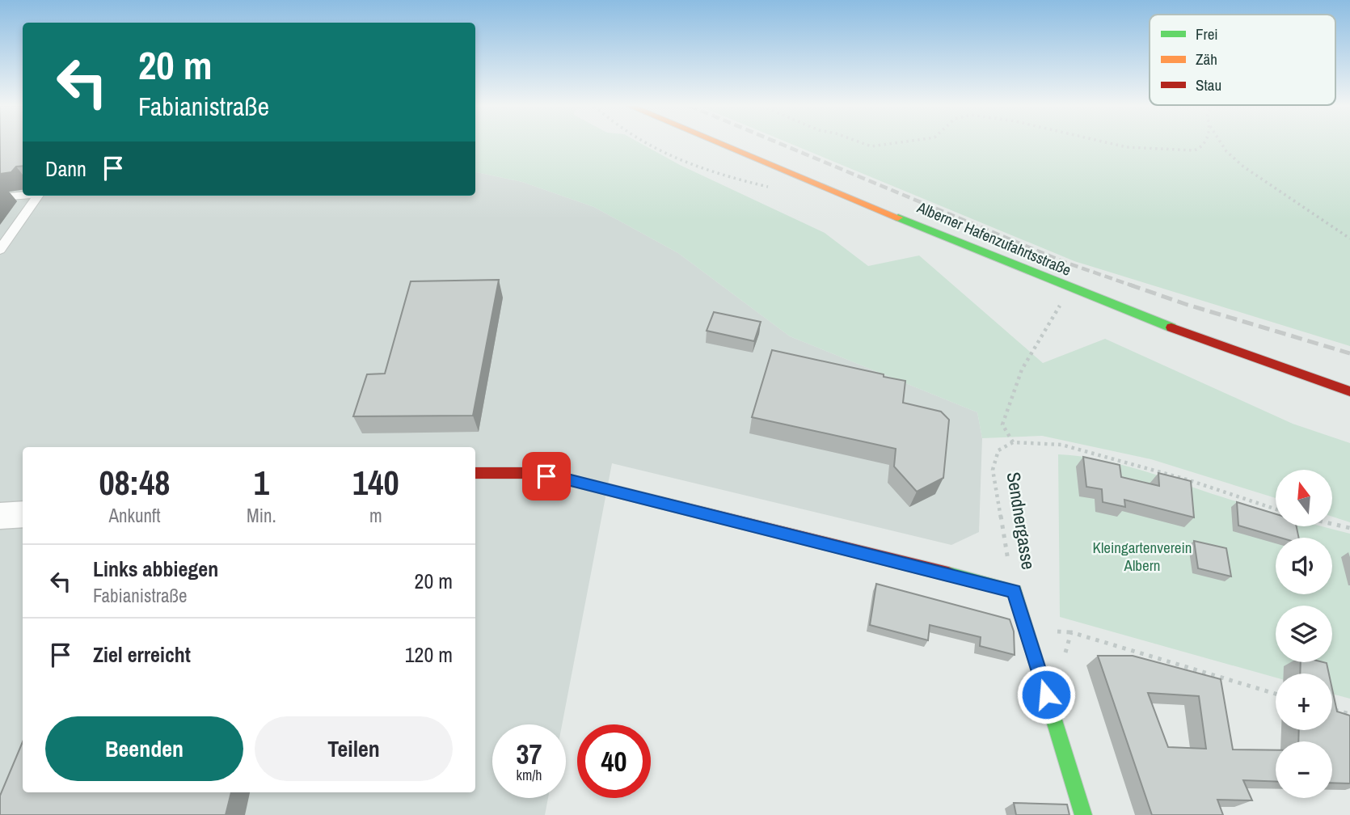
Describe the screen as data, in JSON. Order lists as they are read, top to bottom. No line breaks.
{"streets":{"main road":["Alberner Hafenzufahrtsstraße","Sendnergasse"]},"parks":["Kleingartenverein Albern"],"legend":["Frei","Zäh","Stau"],"north":"top","page":{"turn":["20 m","Fabianistraße"],"then":"Dann","eta":["08:48","Ankunft","1","Min.","140","m"],"map_buttons":["+","−"],"list":[{"name":"Links abbiegen","note":"Fabianistraße","value":"20 m"},{"name":"Ziel erreicht","value":"120 m"}],"buttons":["Beenden","Teilen"],"speed":"37 km/h","limit":"40"}}
